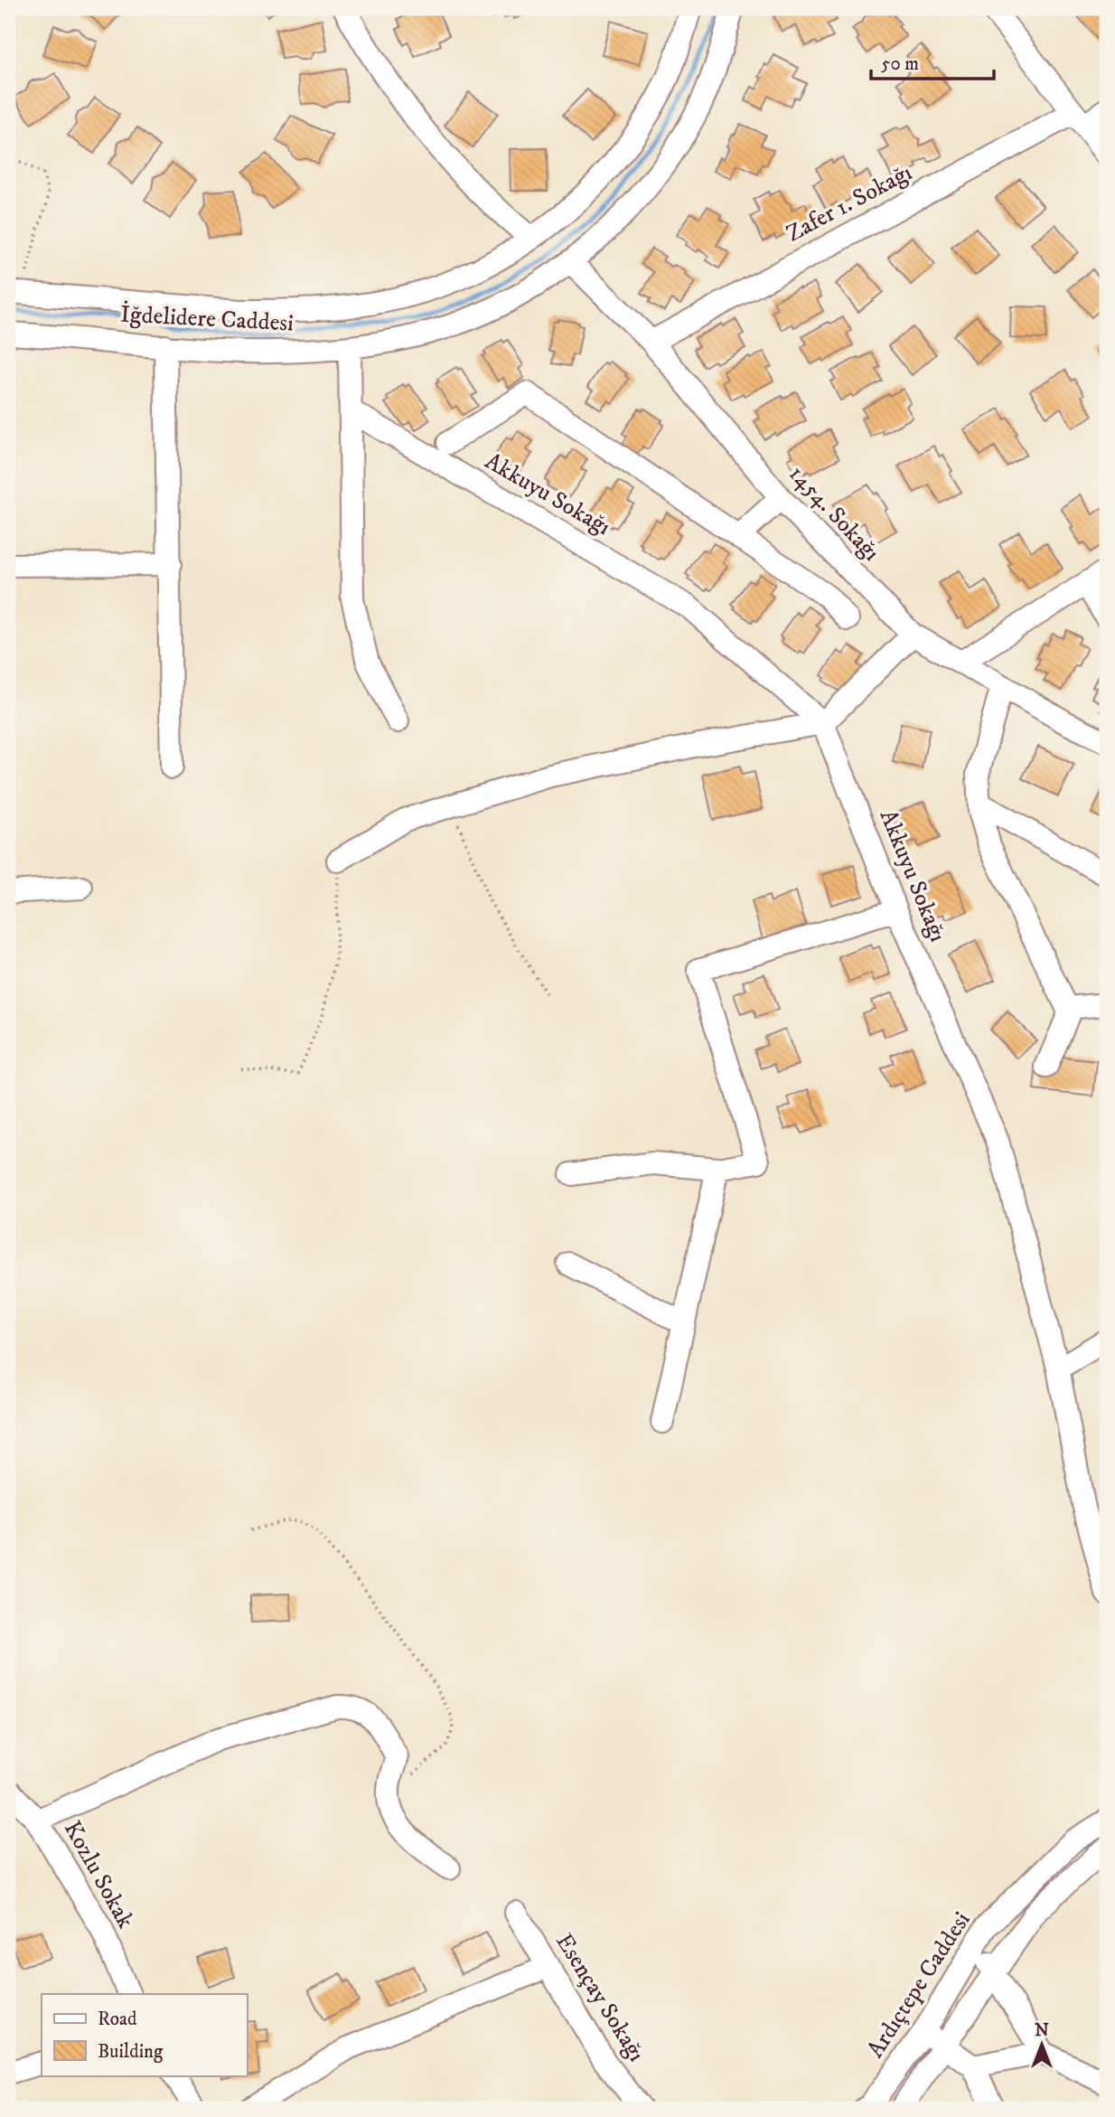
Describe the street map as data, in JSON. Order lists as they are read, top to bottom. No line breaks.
{"streets":{"street":["Zafer 1. Sokağı","İğdelidere Caddesi","Akkuyu Sokağı","1454. Sokağı","Kozlu Sokak","Ardıçtepe Caddesi","Esençay Sokağı"]},"crossings":[["Zafer 1. Sokağı","1454. Sokağı"],["İğdelidere Caddesi","1454. Sokağı"]],"legend":["Road","Building"],"scale_bar":"50 m","north":"top"}
